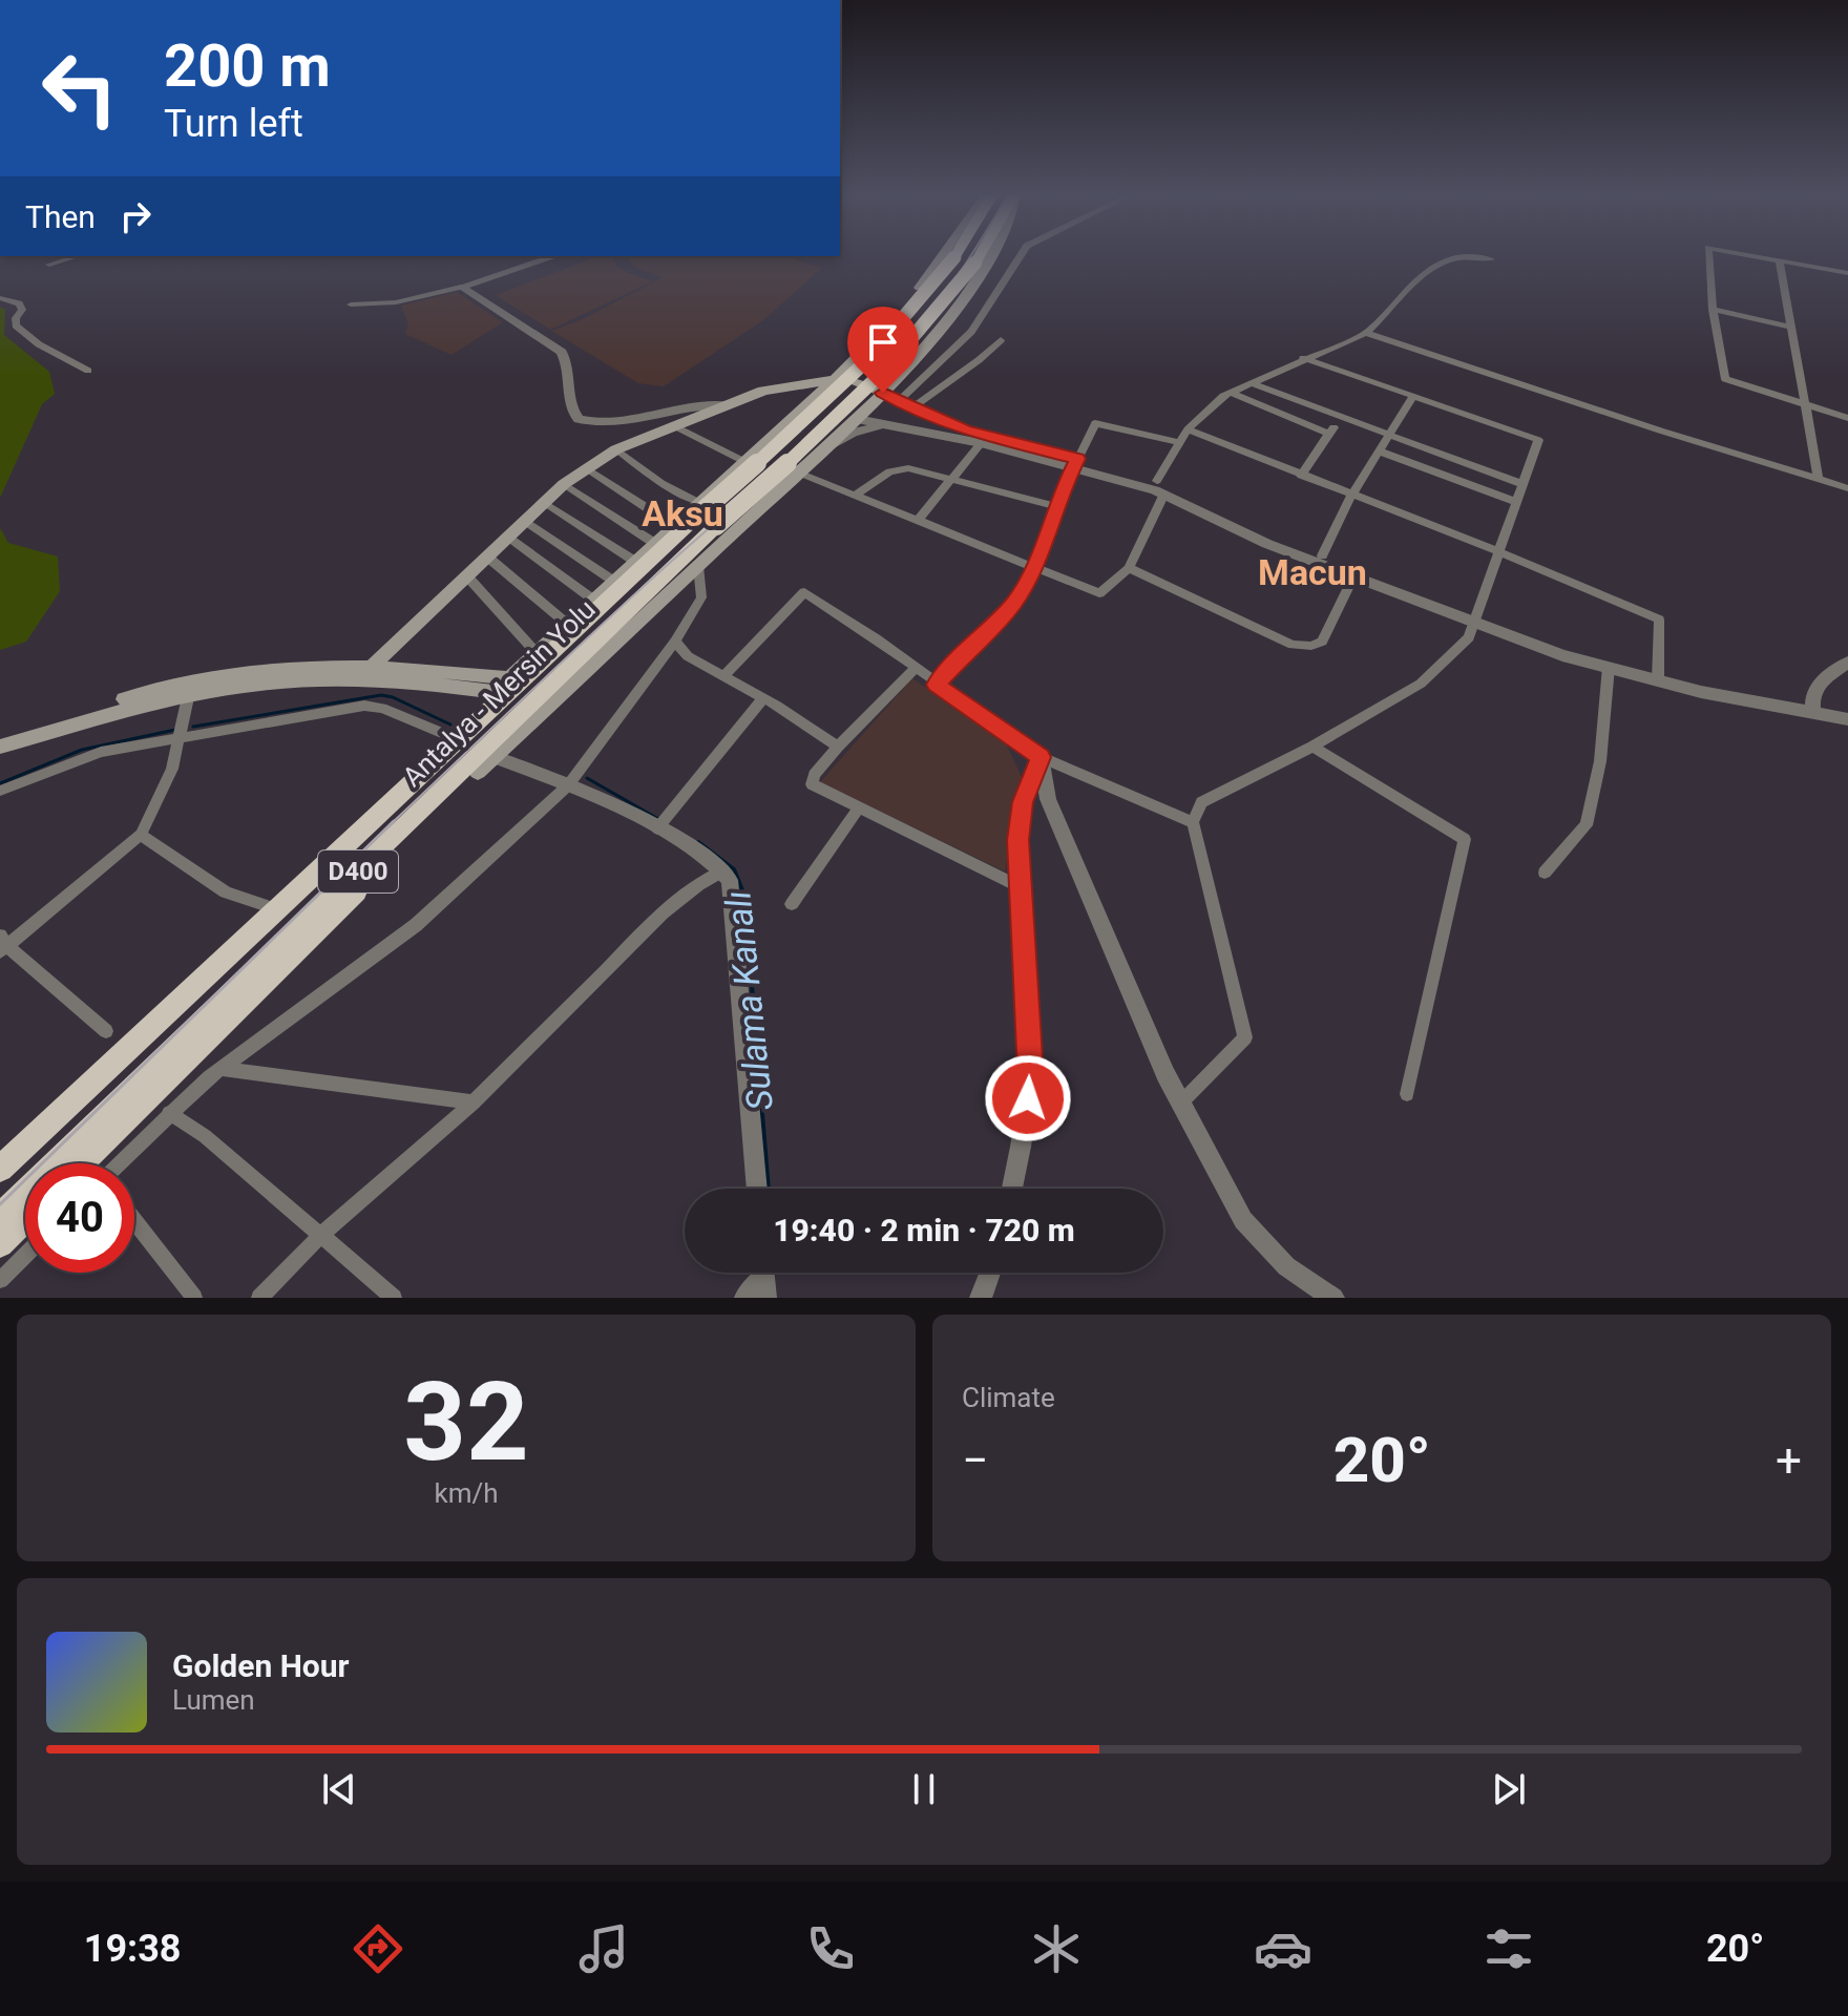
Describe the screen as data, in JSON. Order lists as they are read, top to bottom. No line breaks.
{"streets":{"highway":["Antalya - Mersin Yolu","D400"]},"districts":["Aksu","Macun"],"water":["Sulama Kanalı"],"page":{"turn":["200 m","Turn left"],"then":"Then","limit":"40","trip":"19:40 · 2 min · 720 m","tile":[["32","km/h"],"Climate"],"heat":["−","20°","+"],"song":["Golden Hour","Lumen"],"tabs":["19:38","20°"]}}
